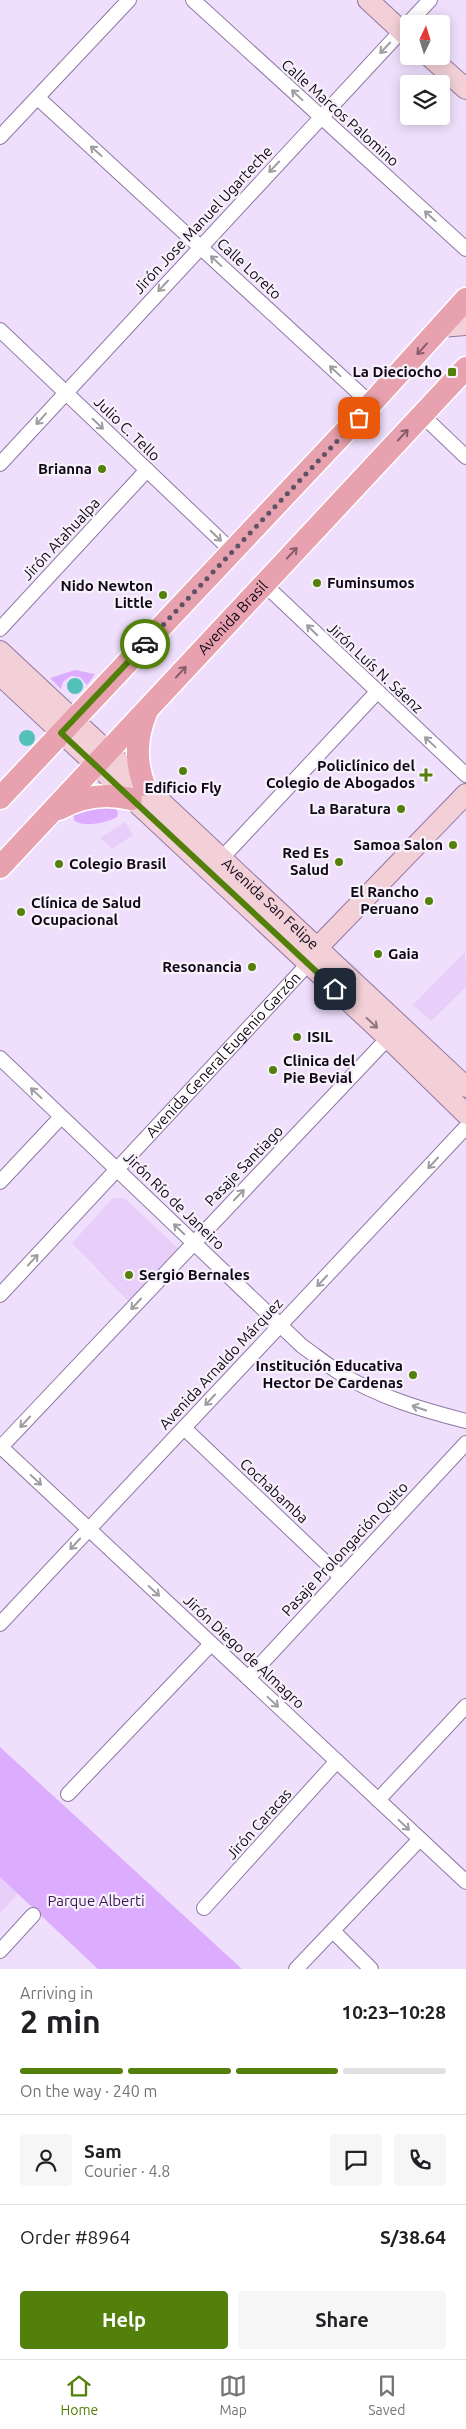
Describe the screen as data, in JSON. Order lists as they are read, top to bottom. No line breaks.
{"streets":{"main road":["Avenida Brasil","Avenida San Felipe","Avenida General Eugenio Garzón"],"street":["Calle Marcos Palomino","Jirón Jose Manuel Ugarteche","Calle Loreto","Julio C. Tello","Jirón Atahualpa","Jirón Luís N. Sáenz","Pasaje Santiago","Jirón Río de Janeiro","Avenida Arnaldo Márquez","Cochabamba","Pasaje Prolongación Quito","Jirón Diego de Almagro","Jirón Caracas"]},"crossings":[["Calle Marcos Palomino","Jirón Jose Manuel Ugarteche"],["Jirón Jose Manuel Ugarteche","Calle Loreto"],["Jirón Jose Manuel Ugarteche","Julio C. Tello"],["Julio C. Tello","Jirón Atahualpa"],["Avenida Brasil","Jirón Luís N. Sáenz"],["Avenida Brasil","Avenida San Felipe"],["Avenida San Felipe","Avenida General Eugenio Garzón"],["Avenida San Felipe","Pasaje Santiago"],["Avenida General Eugenio Garzón","Jirón Río de Janeiro"],["Pasaje Santiago","Jirón Río de Janeiro"],["Pasaje Santiago","Jirón Diego de Almagro"],["Jirón Río de Janeiro","Avenida Arnaldo Márquez"],["Avenida Arnaldo Márquez","Cochabamba"],["Avenida Arnaldo Márquez","Jirón Diego de Almagro"],["Cochabamba","Pasaje Prolongación Quito"],["Pasaje Prolongación Quito","Jirón Diego de Almagro"],["Jirón Diego de Almagro","Jirón Caracas"]],"one_way":["Calle Marcos Palomino","Jirón Jose Manuel Ugarteche","Calle Loreto","Julio C. Tello","Jirón Luís N. Sáenz","Jirón Río de Janeiro","Avenida Arnaldo Márquez","Jirón Diego de Almagro"],"parks":["Parque Alberti"],"places":{"transit":["La Dieciocho"],"other":["Brianna","Fuminsumos","Nido Newton Little","Edificio Fly","La Baratura","Samoa Salon","Red Es Salud","Colegio Brasil","El Rancho Peruano","Clínica de Salud Ocupacional","Gaia","Resonancia","ISIL","Clinica del Pie Bevial","Sergio Bernales","Institución Educativa Hector De Cardenas"],"health":["Policlínico del Colegio de Abogados"]},"north":"top","page":{"heading":["2 min","Arriving in","10:23–10:28"],"panel":["Sam","Courier · 4.8","Order #8964","S/38.64"],"bar":"On the way · 240 m","buttons":["Help","Share"],"tabs":["Home","Map","Saved"]}}
